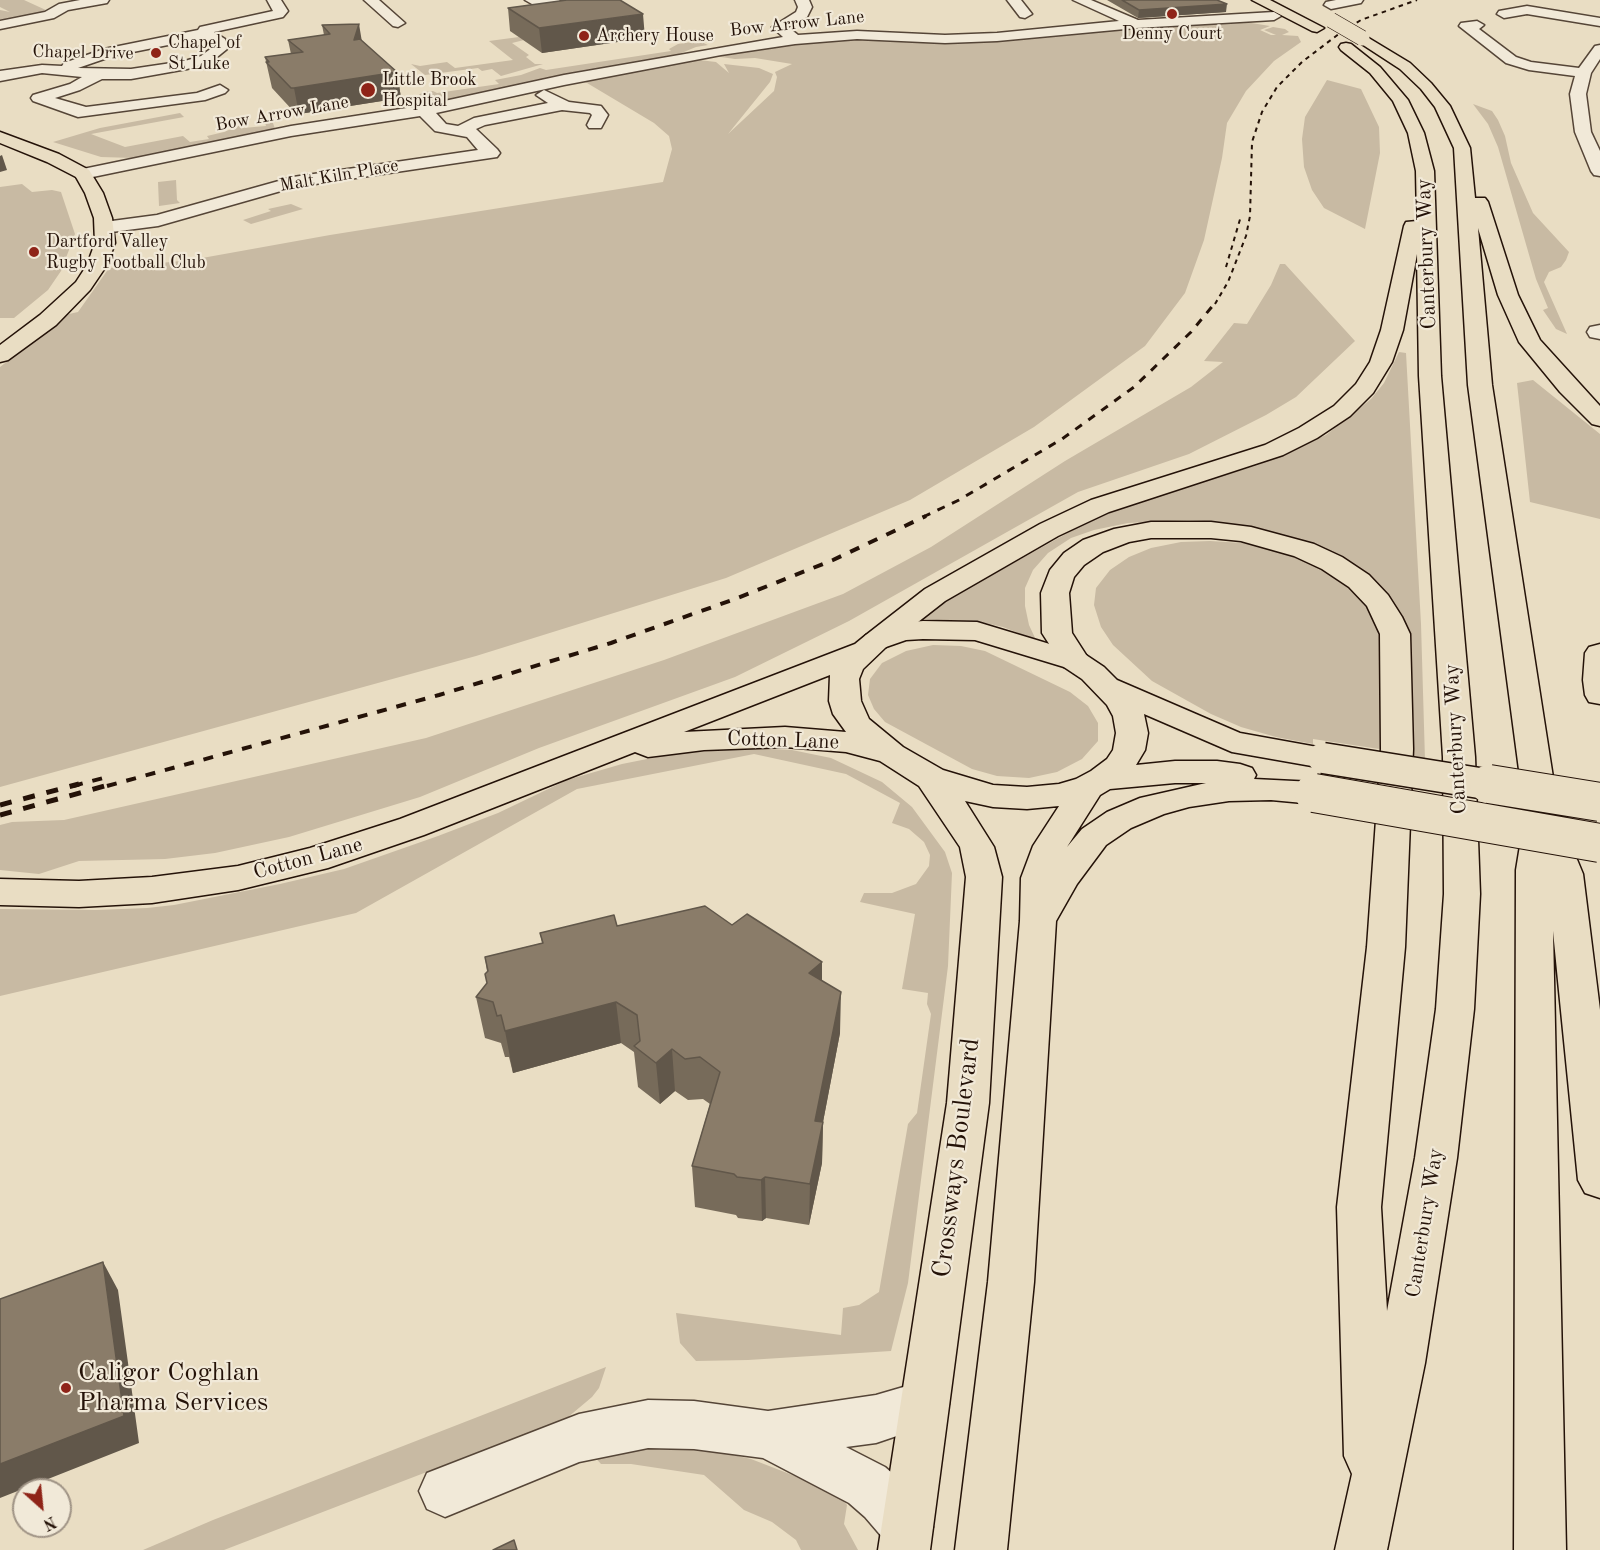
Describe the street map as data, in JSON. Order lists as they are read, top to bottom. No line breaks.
{"streets":{"main road":["Canterbury Way","Cotton Lane","Crossways Boulevard"],"street":["Bow Arrow Lane","Chapel Drive","Malt Kiln Place"]},"places":["Denny Court","Archery House","Chapel of St Luke","Little Brook Hospital","Dartford Valley Rugby Football Club","Caligor Coghlan Pharma Services"],"north":"bottom right"}
